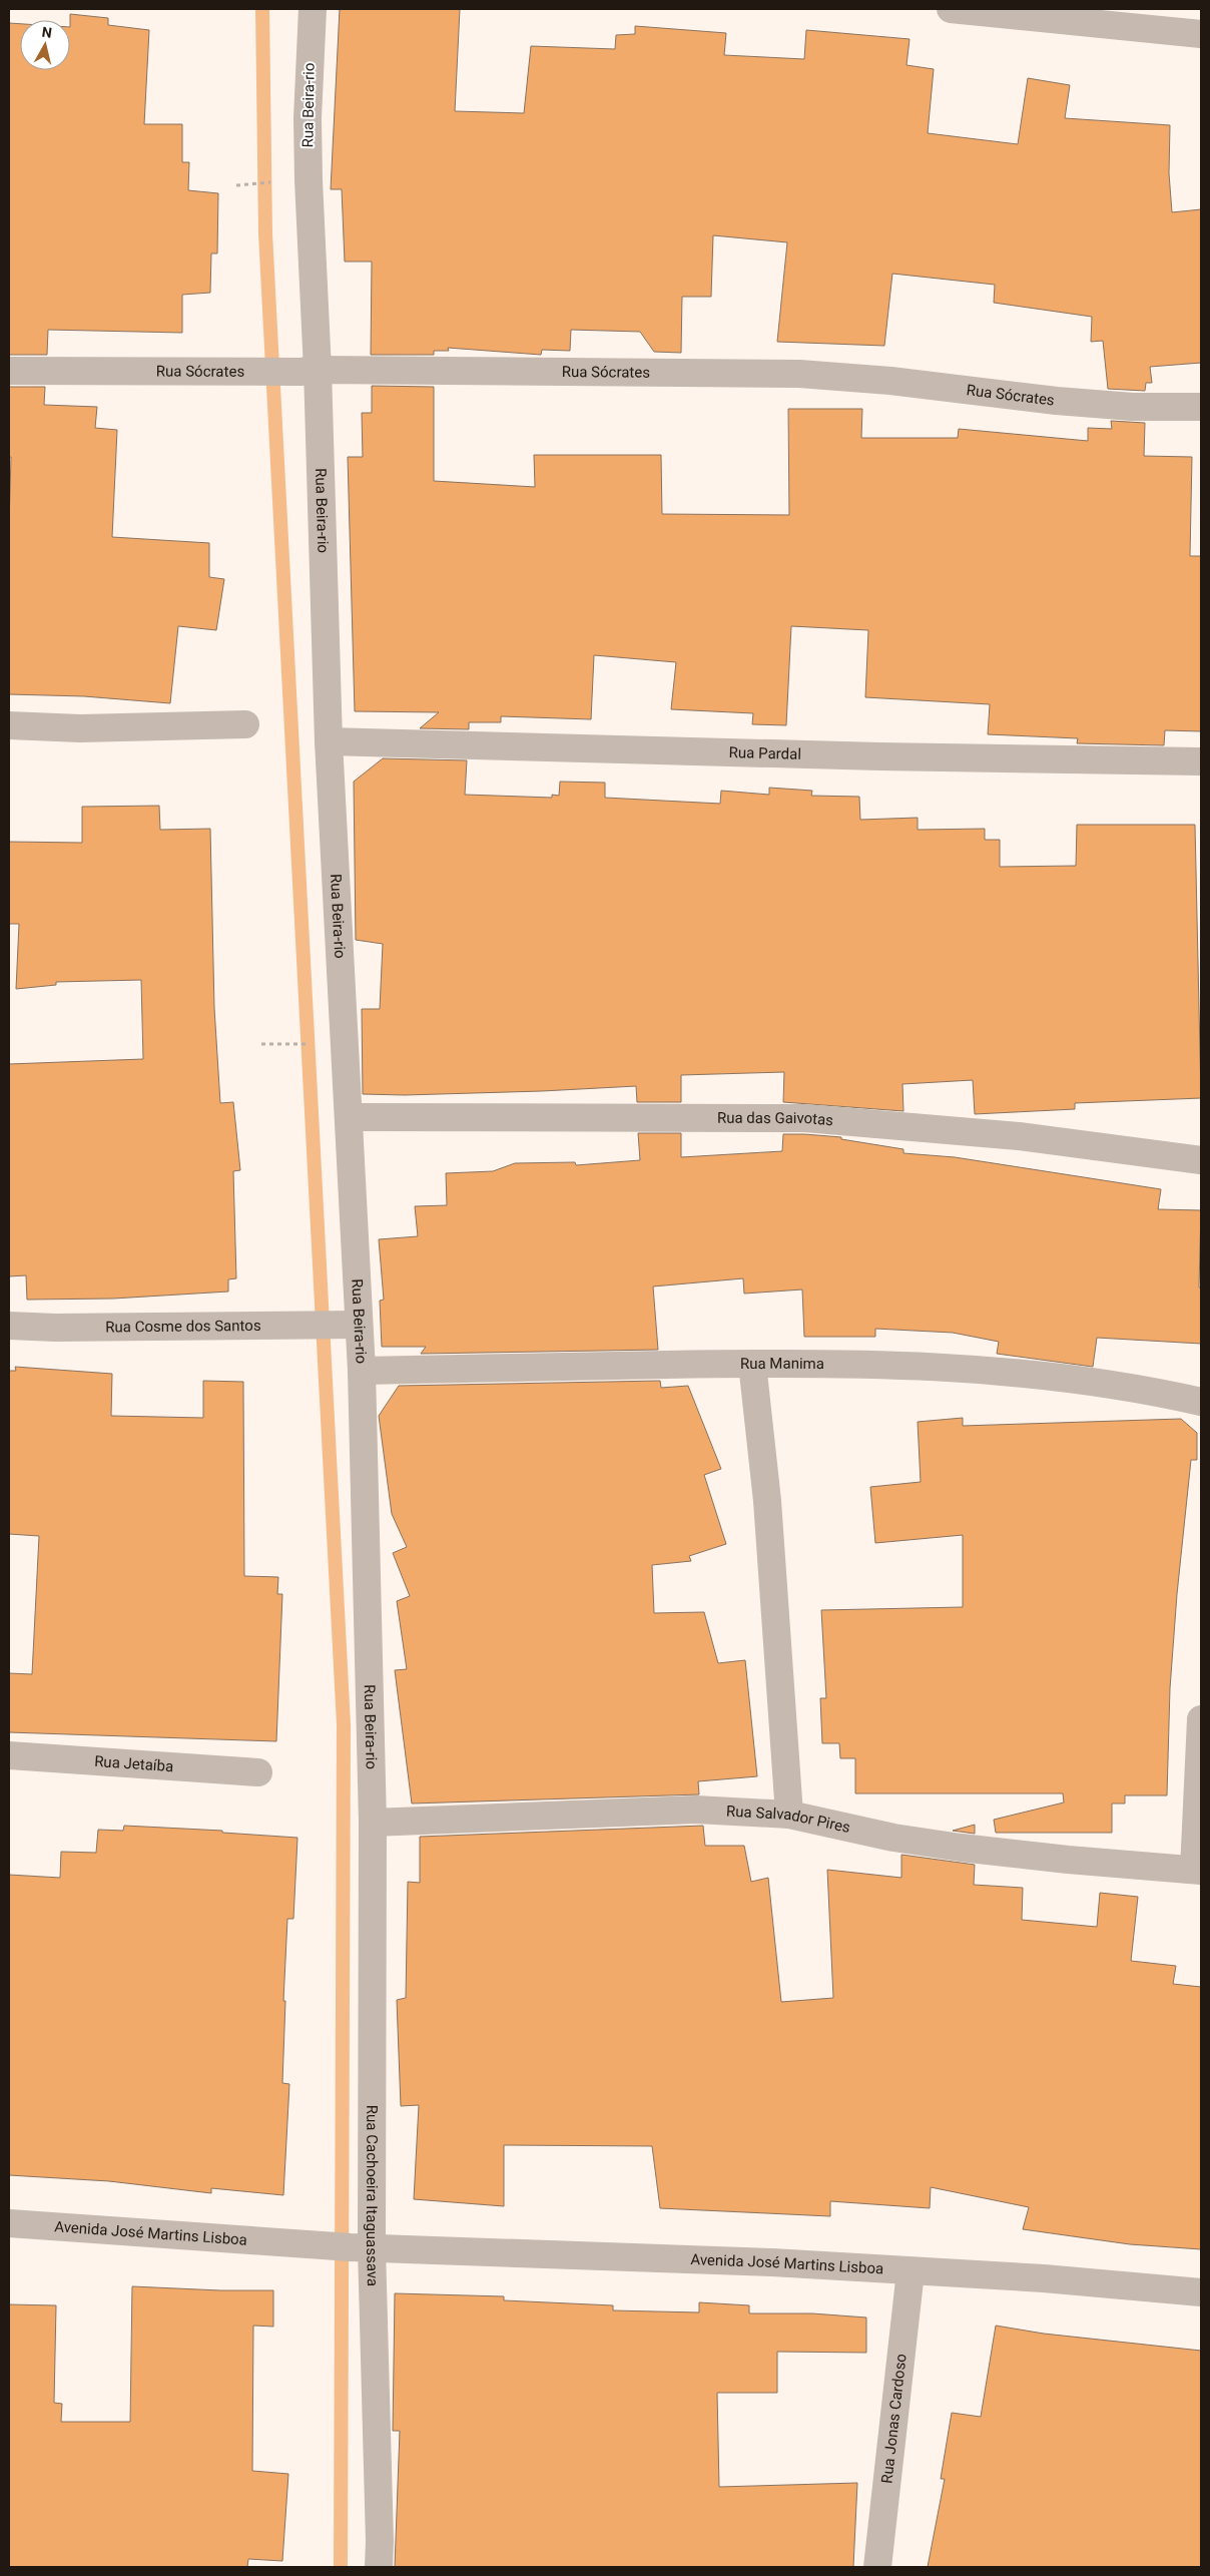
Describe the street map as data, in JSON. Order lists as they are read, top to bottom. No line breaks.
{"streets":{"street":["Rua Beira-rio","Rua Sócrates","Rua Pardal","Rua das Gaivotas","Rua Cosme dos Santos","Rua Manima","Rua Jetaíba","Rua Salvador Pires","Rua Cachoeira Itaguassava","Avenida José Martins Lisboa","Rua Jonas Cardoso"]},"crossings":[["Rua Beira-rio","Rua Sócrates"],["Rua Beira-rio","Rua Pardal"],["Rua Beira-rio","Rua das Gaivotas"],["Rua Beira-rio","Rua Cosme dos Santos"],["Rua Beira-rio","Rua Manima"],["Rua Beira-rio","Rua Salvador Pires"],["Rua Beira-rio","Rua Cachoeira Itaguassava"],["Rua Salvador Pires","Rua Cachoeira Itaguassava"],["Rua Cachoeira Itaguassava","Avenida José Martins Lisboa"],["Avenida José Martins Lisboa","Rua Jonas Cardoso"]],"north":"top"}
